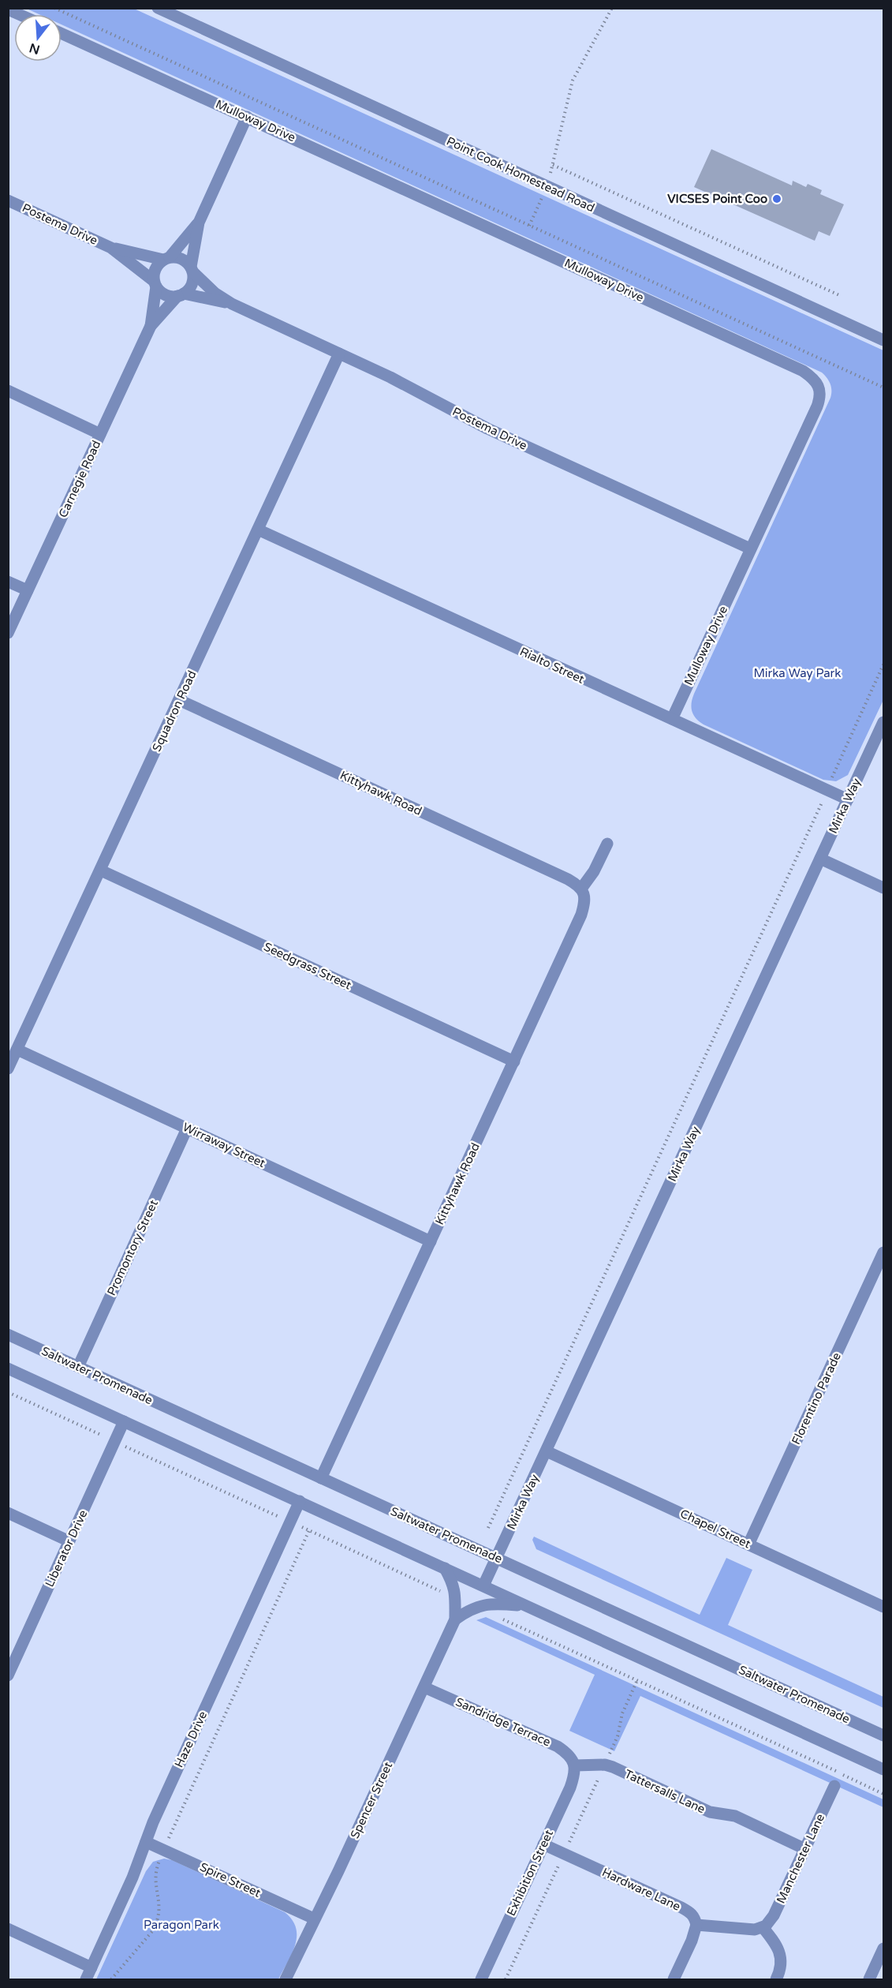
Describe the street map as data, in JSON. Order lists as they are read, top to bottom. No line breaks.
{"streets":{"street":["Mulloway Drive","Point Cook Homestead Road","Postema Drive","Carnegie Road","Rialto Street","Squadron Road","Kittyhawk Road","Mirka Way","Seedgrass Street","Wirraway Street","Promontory Street","Saltwater Promenade","Florentino Parade","Chapel Street","Liberator Drive","Sandridge Terrace","Haze Drive","Tattersalls Lane","Spencer Street","Manchester Lane","Exhibition Street","Spire Street","Hardware Lane"]},"crossings":[["Mulloway Drive","Postema Drive"],["Mulloway Drive","Rialto Street"],["Postema Drive","Carnegie Road"],["Postema Drive","Squadron Road"],["Rialto Street","Squadron Road"],["Rialto Street","Mirka Way"],["Squadron Road","Kittyhawk Road"],["Squadron Road","Seedgrass Street"],["Squadron Road","Wirraway Street"],["Kittyhawk Road","Seedgrass Street"],["Kittyhawk Road","Wirraway Street"],["Kittyhawk Road","Saltwater Promenade"],["Mirka Way","Saltwater Promenade"],["Mirka Way","Chapel Street"],["Wirraway Street","Promontory Street"],["Promontory Street","Saltwater Promenade"],["Florentino Parade","Chapel Street"],["Sandridge Terrace","Tattersalls Lane"],["Sandridge Terrace","Spencer Street"],["Sandridge Terrace","Exhibition Street"],["Haze Drive","Spire Street"],["Tattersalls Lane","Manchester Lane"],["Tattersalls Lane","Exhibition Street"],["Spencer Street","Spire Street"],["Exhibition Street","Hardware Lane"]],"parks":["Mirka Way Park","Paragon Park"],"places":["VICSES Point Coo"],"north":"bottom"}
